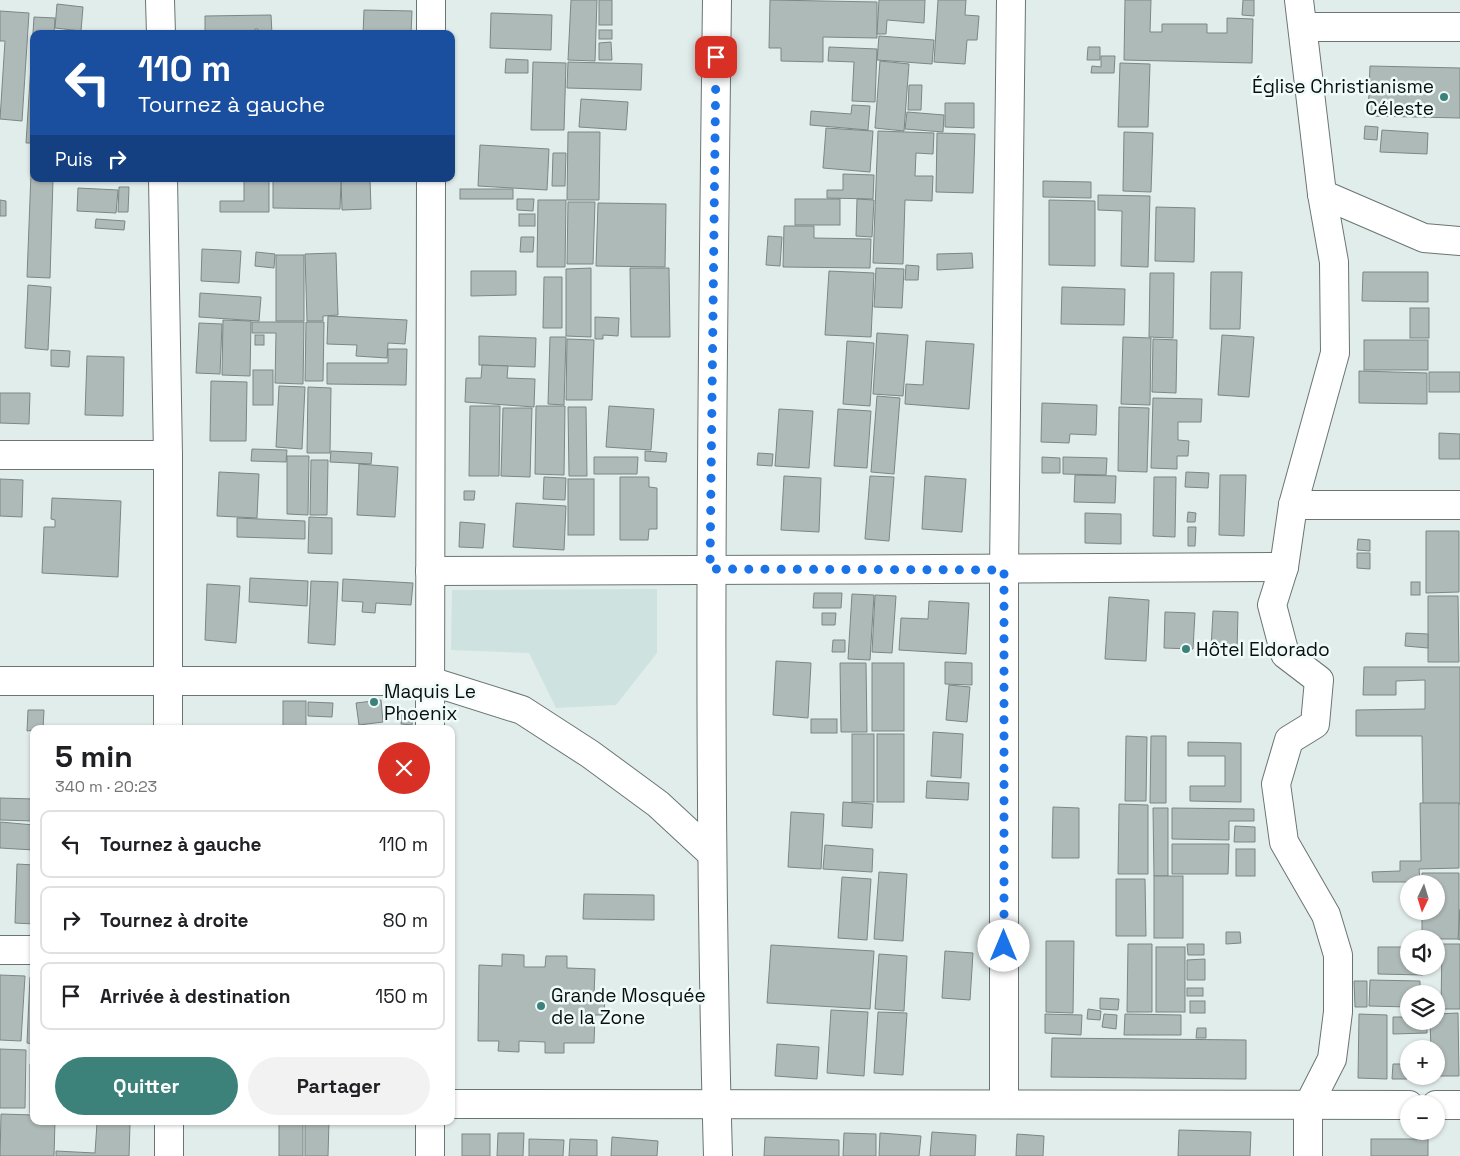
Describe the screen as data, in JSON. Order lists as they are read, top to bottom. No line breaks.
{"places":["Église Christianisme Céleste","Hôtel Eldorado","Maquis Le Phoenix","Grande Mosquée de la Zone"],"north":"bottom","page":{"turn":["110 m","Tournez à gauche"],"then":"Puis","heading":["5 min","340 m · 20:23"],"list":[{"name":"Tournez à gauche","value":"110 m"},{"name":"Tournez à droite","value":"80 m"},{"name":"Arrivée à destination","value":"150 m"}],"map_buttons":["+","−"],"buttons":["Quitter","Partager"]}}
